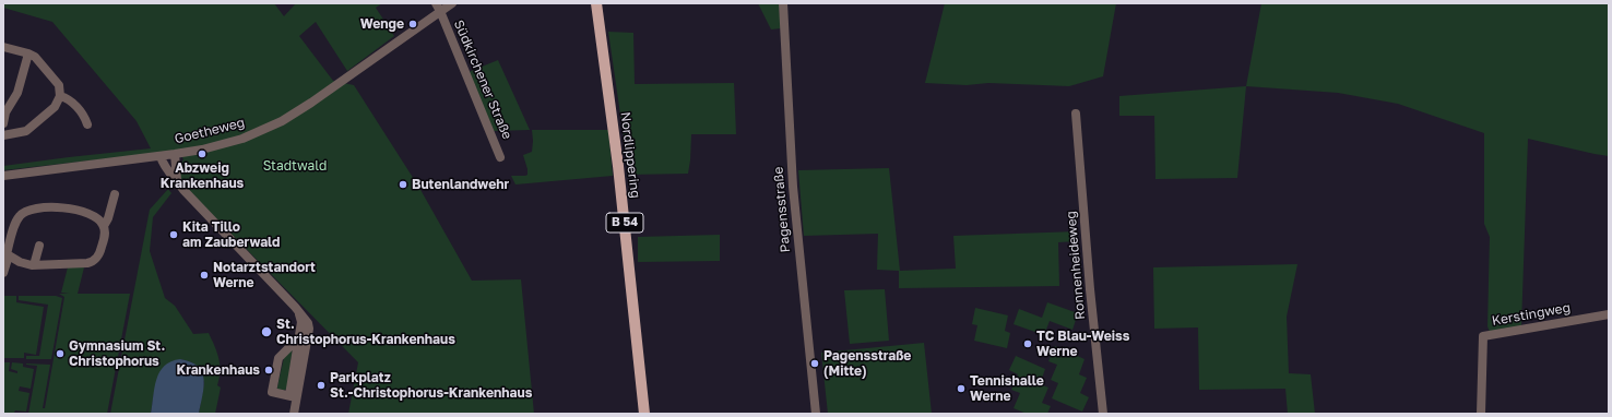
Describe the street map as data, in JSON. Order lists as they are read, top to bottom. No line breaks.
{"streets":{"main road":["Nordlippering","B 54"],"street":["Südkirchener Straße","Goetheweg","Pagensstraße","Ronnenheideweg","Kerstingweg"]},"crossings":[["Südkirchener Straße","Goetheweg"]],"parks":["Stadtwald"],"places":["Wenge","Abzweig Krankenhaus","Butenlandwehr","Kita Tillo am Zauberwald","Notarztstandort Werne","St. Christophorus-Krankenhaus","TC Blau-Weiss Werne","Gymnasium St. Christophorus","Pagensstraße (Mitte)","Krankenhaus","Parkplatz St.-Christophorus-Krankenhaus","Tennishalle Werne"]}
